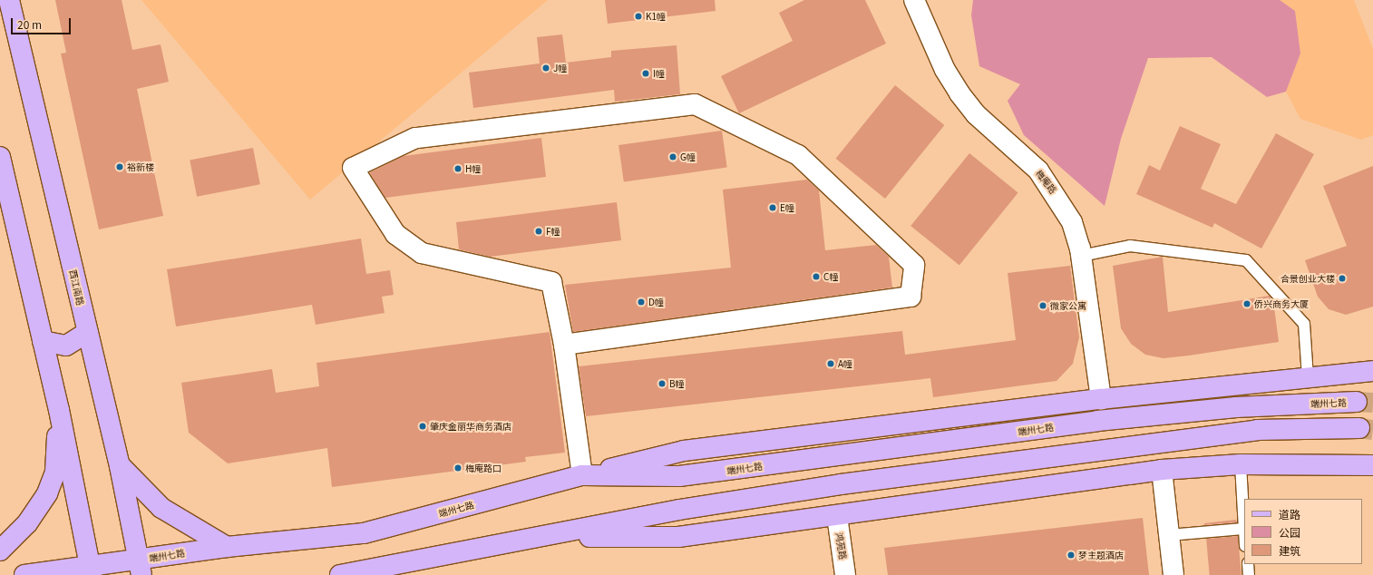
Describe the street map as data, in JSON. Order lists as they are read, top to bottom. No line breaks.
{"streets":{"main road":["西江南路","端州七路"],"street":["梅庵路","鸿苑路"]},"crossings":[["西江南路","端州七路"]],"places":["K1幢","J幢","I幢","G幢","裕新楼","H幢","E幢","F幢","C幢","合景创业大楼","D幢","侨兴商务大厦","微家公寓","A幢","B幢","肇庆金丽华商务酒店","梅庵路口","梦主题酒店"],"legend":["道路","公园","建筑"],"scale_bar":"20 m"}
